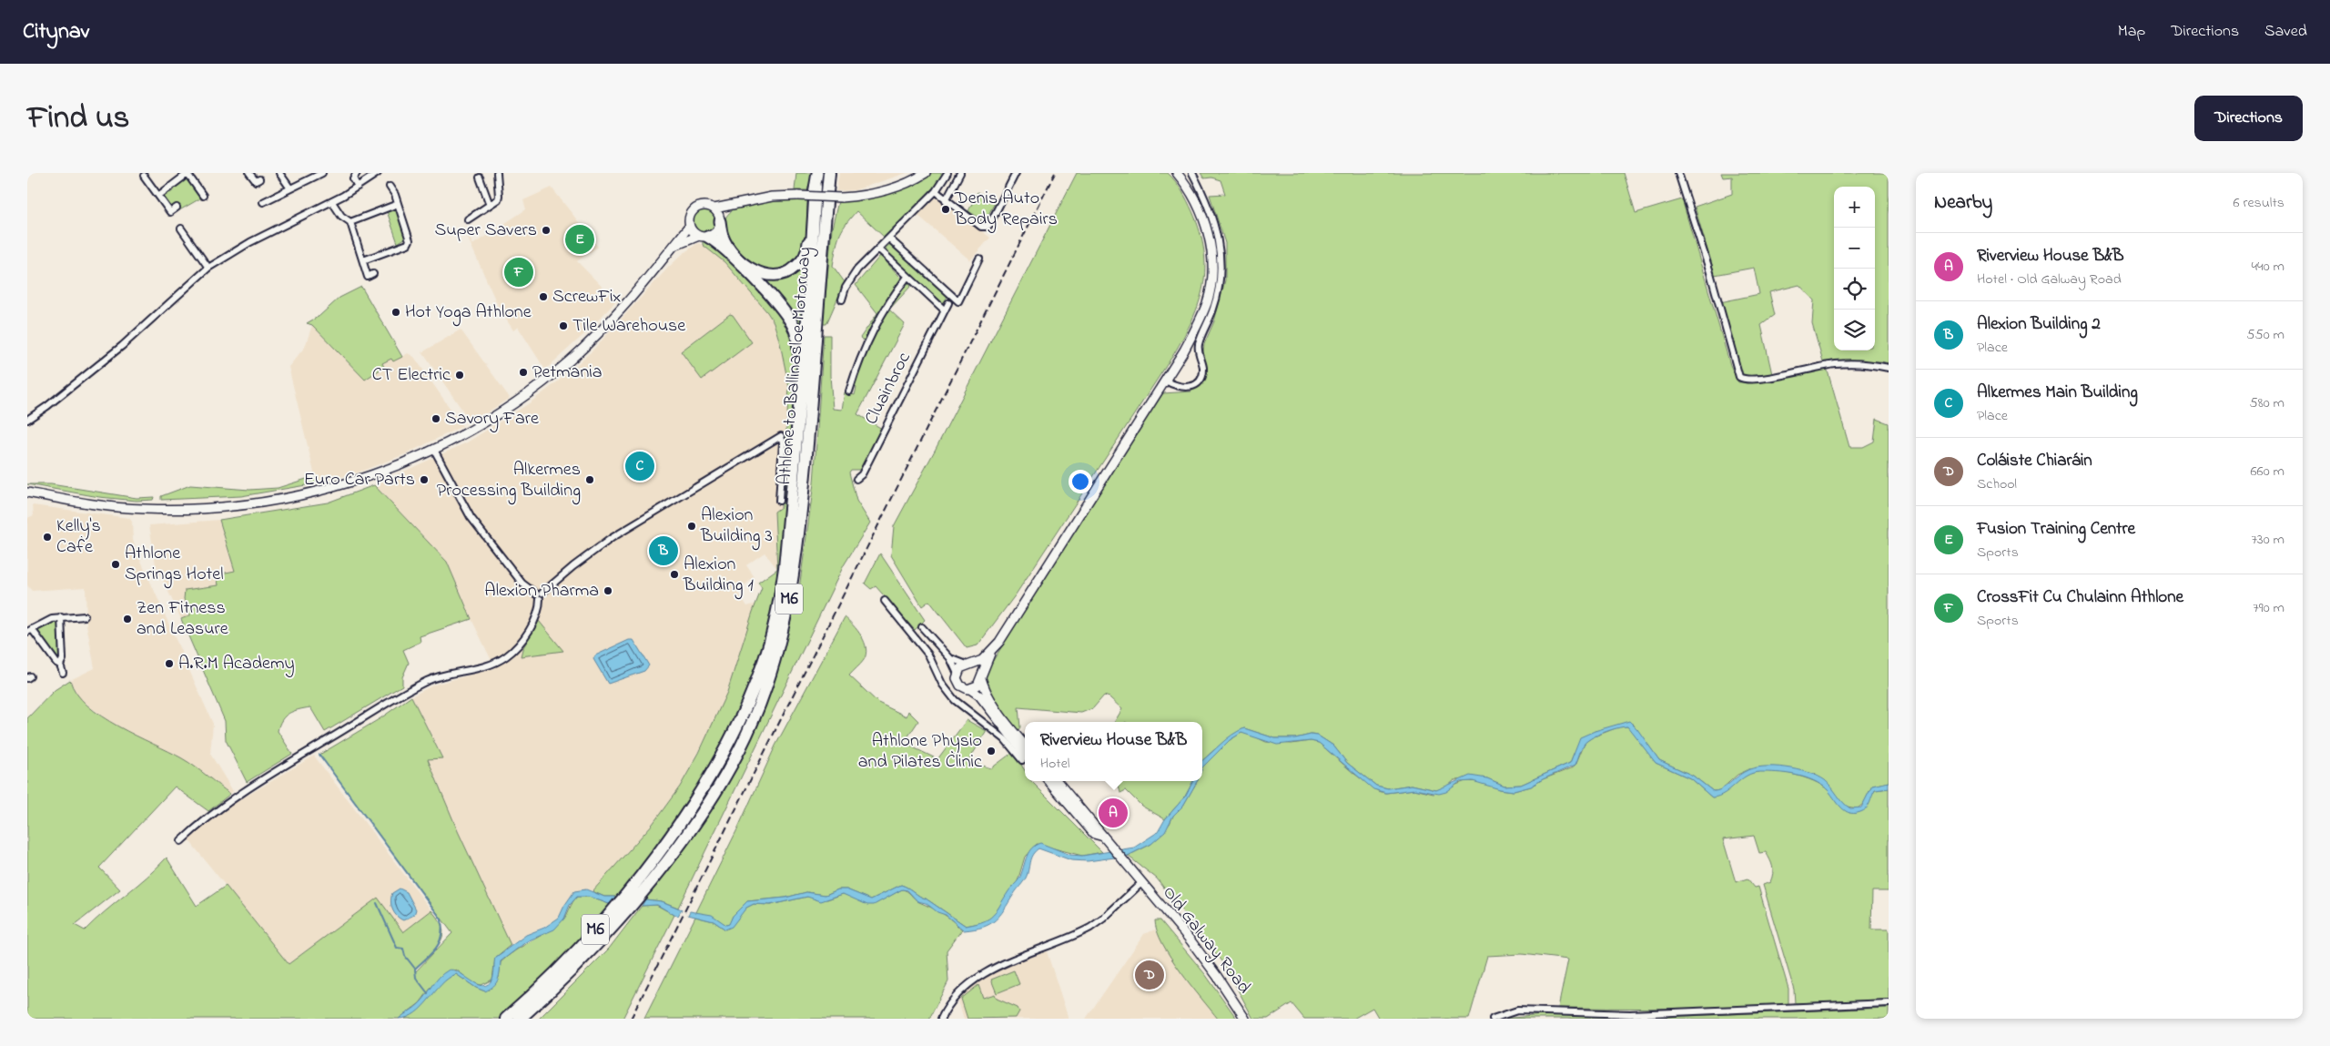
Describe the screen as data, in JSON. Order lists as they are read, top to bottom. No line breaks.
{"streets":{"highway":["Athlone to Ballinasloe Motorway","M6"],"main road":["Old Galway Road"],"street":["Cluainbroc"]},"places":["Denis Auto Body Repairs","Super Savers","ScrewFix","Hot Yoga Athlone","Tile Warehouse","Petmania","CT Electric","Savory Fare","Euro Car Parts","Alkermes Processing Building","Alexion Building 3","Kelly's Cafe","Athlone Springs Hotel","Alexion Building 1","Alexion Pharma","Zen Fitness and Leasure","A.R.M Academy","Athlone Physio and Pilates Clinic"],"page":{"header":"Citynav","nav":["Map","Directions","Saved"],"title":"Find us","buttons":"Directions","heading":["Nearby","6 results"],"map_buttons":["+","−"],"pins":["E","F","C","B","A","D"],"list":[{"mark":"A","name":"Riverview House B&B","note":"Hotel · Old Galway Road","value":"440 m"},{"mark":"B","name":"Alexion Building 2","note":"Place","value":"550 m"},{"mark":"C","name":"Alkermes Main Building","note":"Place","value":"580 m"},{"mark":"D","name":"Coláiste Chiaráin","note":"School","value":"660 m"},{"mark":"E","name":"Fusion Training Centre","note":"Sports","value":"730 m"},{"mark":"F","name":"CrossFit Cu Chulainn Athlone","note":"Sports","value":"790 m"}],"popup":["Riverview House B&B","Hotel"]}}
